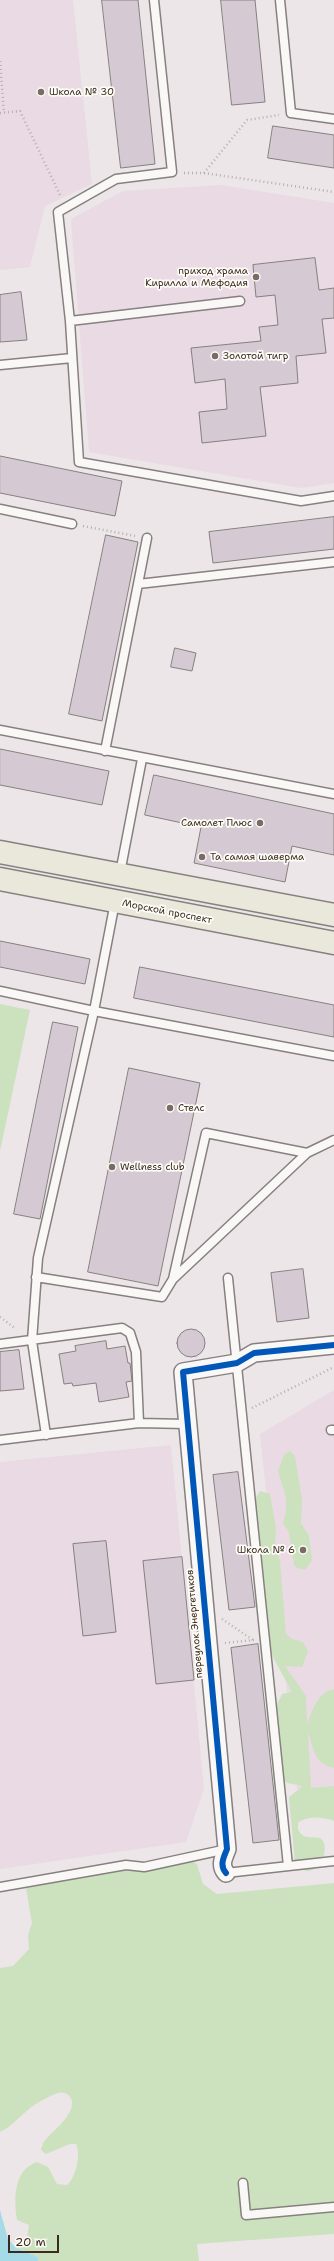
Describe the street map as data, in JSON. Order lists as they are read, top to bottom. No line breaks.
{"streets":{"main road":["Морской проспект"],"street":["переулок Энергетиков"]},"places":["Школа № 30","приход храма Кирилла и Мефодия","Золотой тигр","Самолет Плюс","Та самая шаверма","Стелс","Wellness club","Школа № 6"],"scale_bar":"20 m"}
